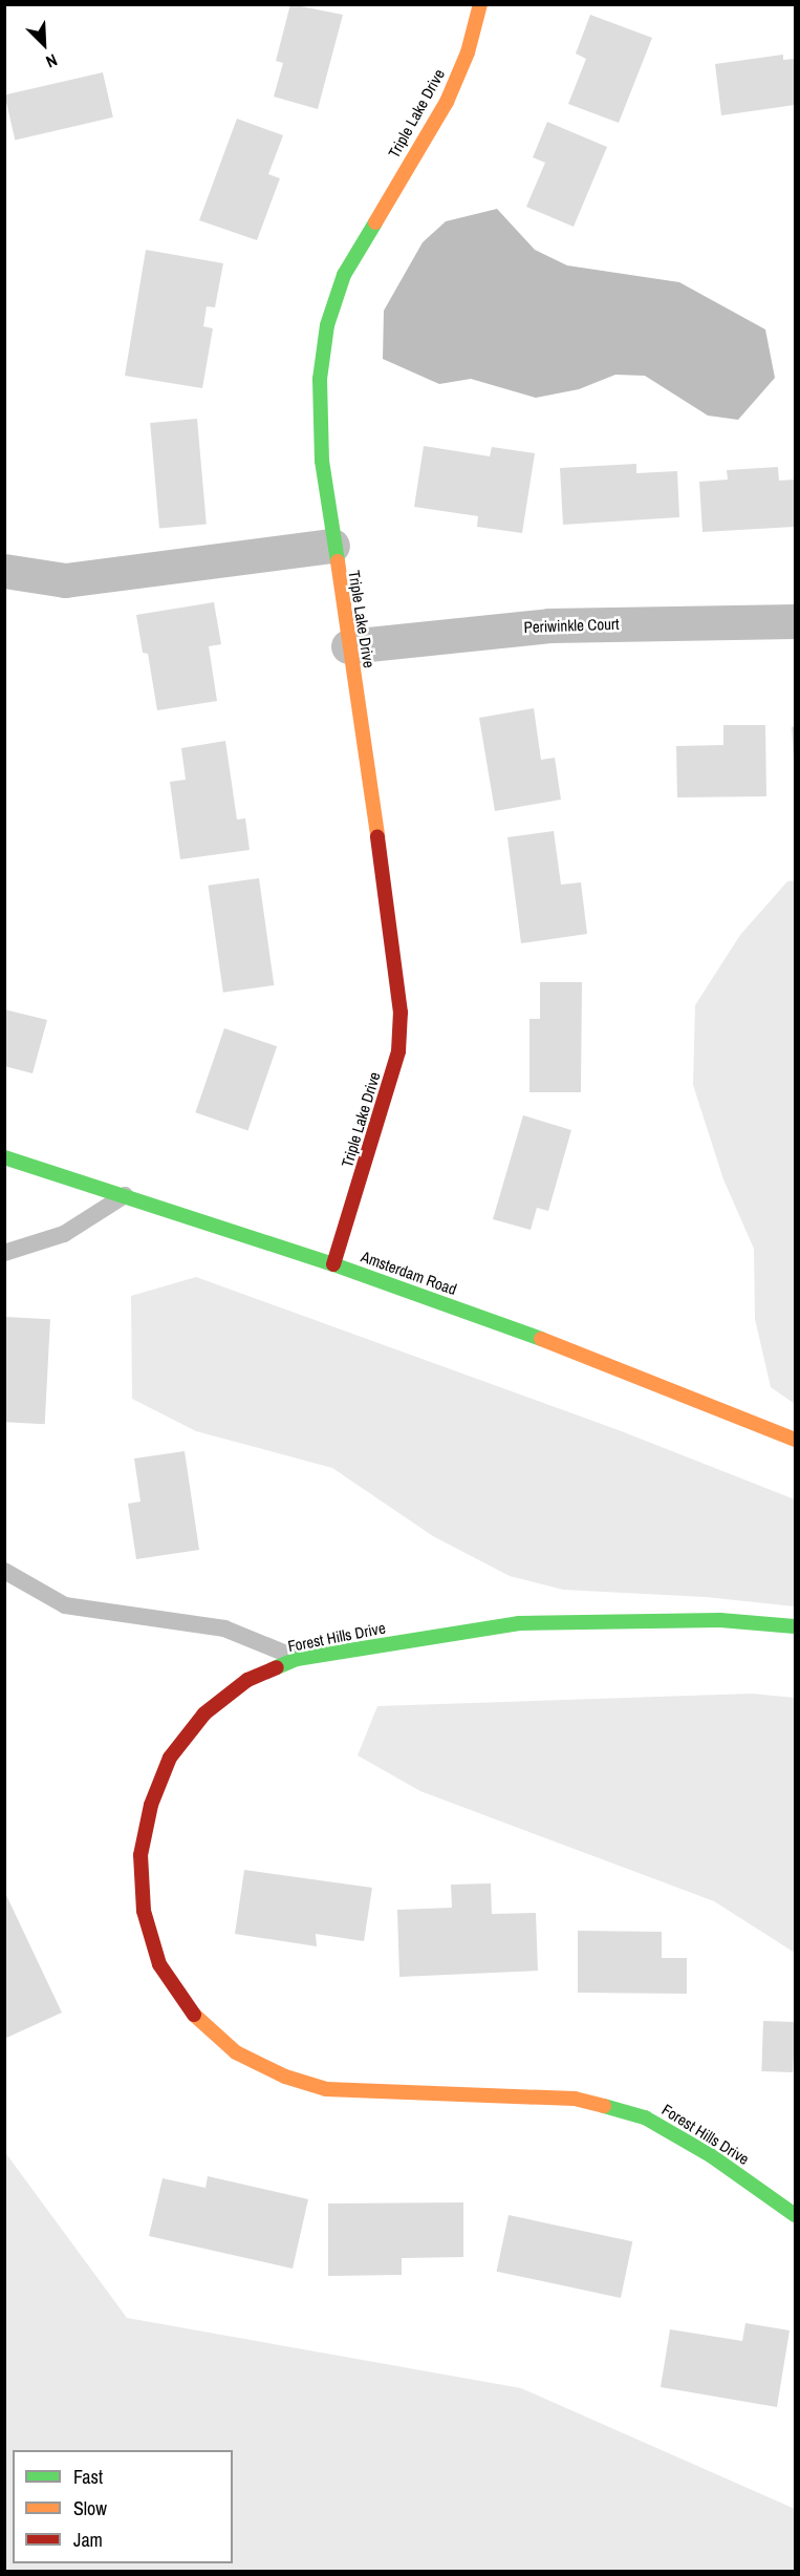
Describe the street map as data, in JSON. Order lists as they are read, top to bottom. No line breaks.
{"streets":{"street":["Triple Lake Drive","Periwinkle Court","Amsterdam Road","Forest Hills Drive"]},"crossings":[["Triple Lake Drive","Periwinkle Court"],["Triple Lake Drive","Amsterdam Road"]],"legend":["Fast","Slow","Jam"],"north":"bottom right"}
